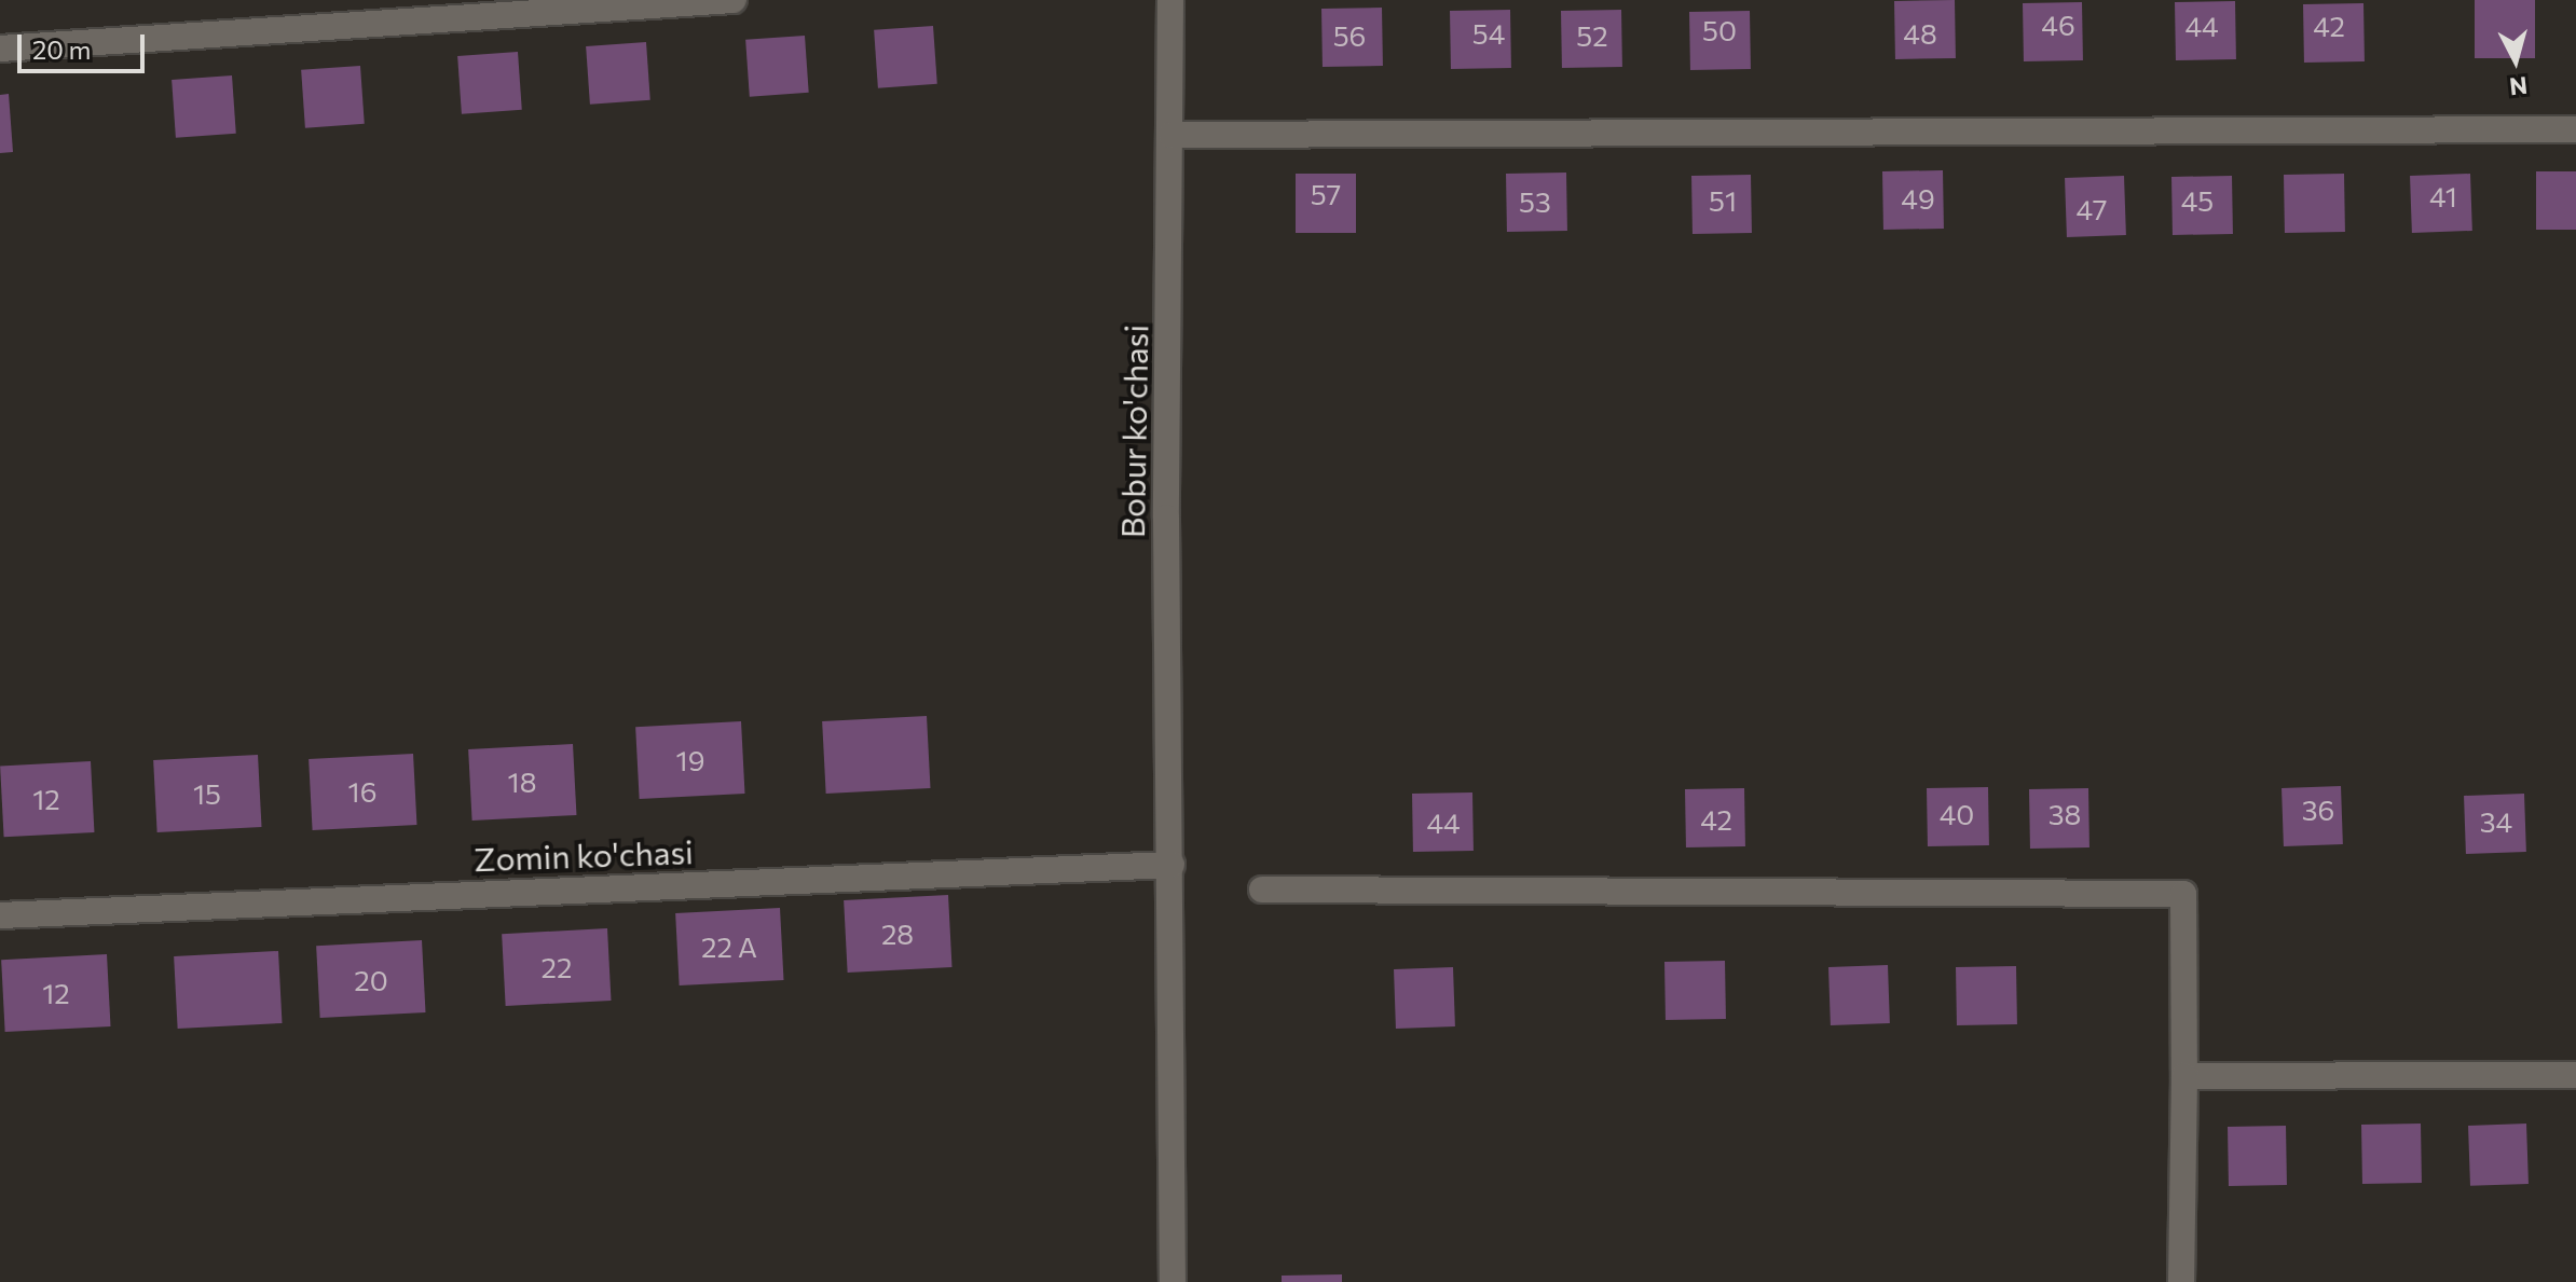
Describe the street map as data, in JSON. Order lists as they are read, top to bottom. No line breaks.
{"streets":{"street":["Bobur ko'chasi","Zomin ko'chasi"]},"crossings":[["Bobur ko'chasi","Zomin ko'chasi"]],"house_numbers":["46","44","42","50","54","48","56","52","57","41","49","51","45","53","47","19","18","16","15","12","36","40","38","42","34","44","28","22 А","22","20","12"],"scale_bar":"20 m","north":"bottom"}
